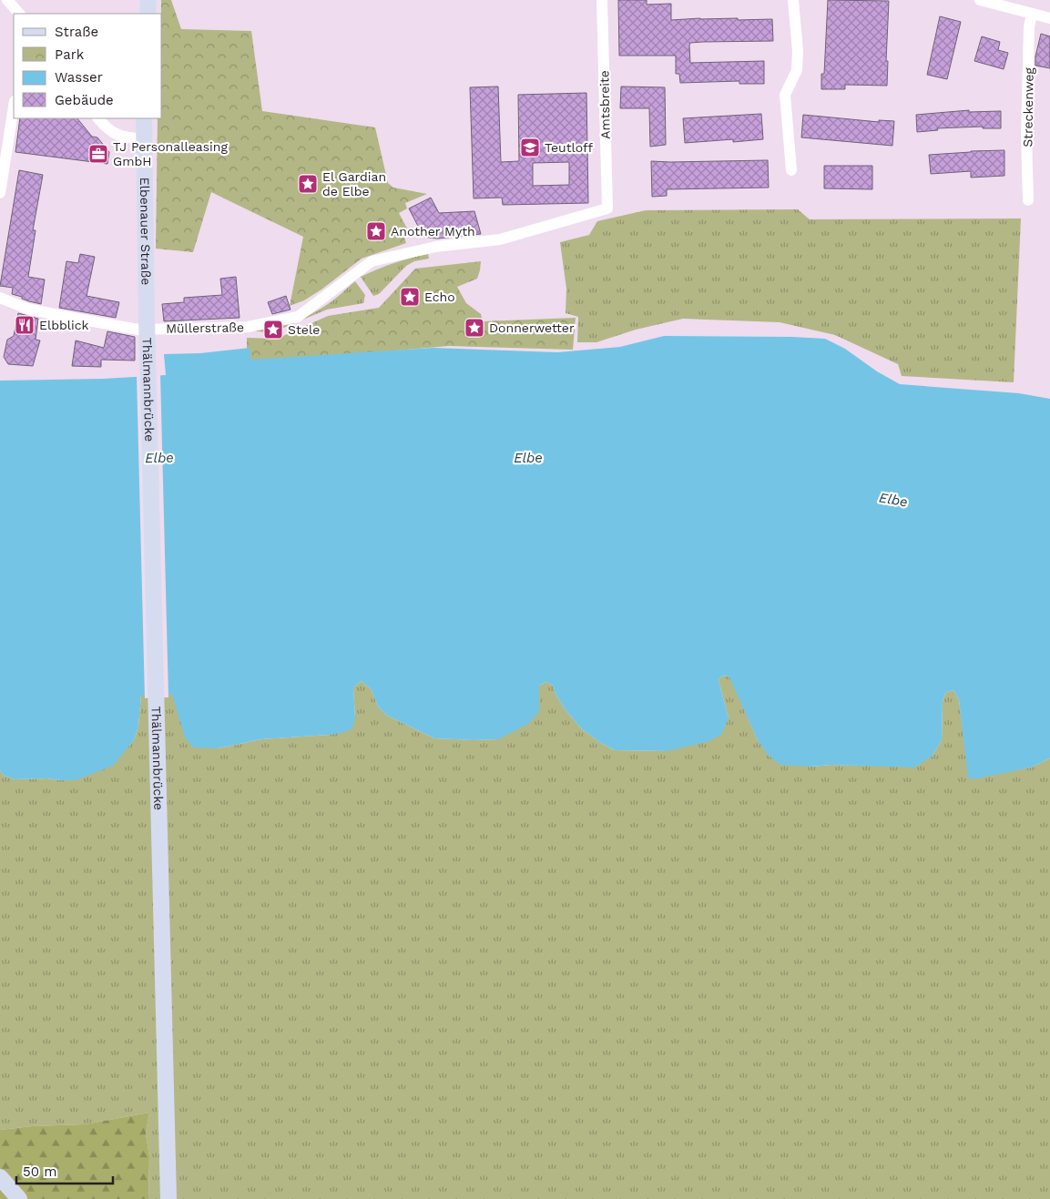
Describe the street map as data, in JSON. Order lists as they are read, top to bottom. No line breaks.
{"streets":{"street":["Amtsbreite","Streckenweg","Elbenauer Straße","Müllerstraße","Thälmannbrücke"]},"crossings":[["Amtsbreite","Müllerstraße"],["Elbenauer Straße","Thälmannbrücke"]],"water":["Elbe"],"places":{"school or university":["Teutloff"],"office":["TJ Personalleasing GmbH"],"place":["El Gardian de Elbe","Another Myth","Echo","Donnerwetter","Stele"],"restaurant":["Elbblick"]},"legend":["Straße","Park","Wasser","Gebäude"],"scale_bar":"50 m"}
